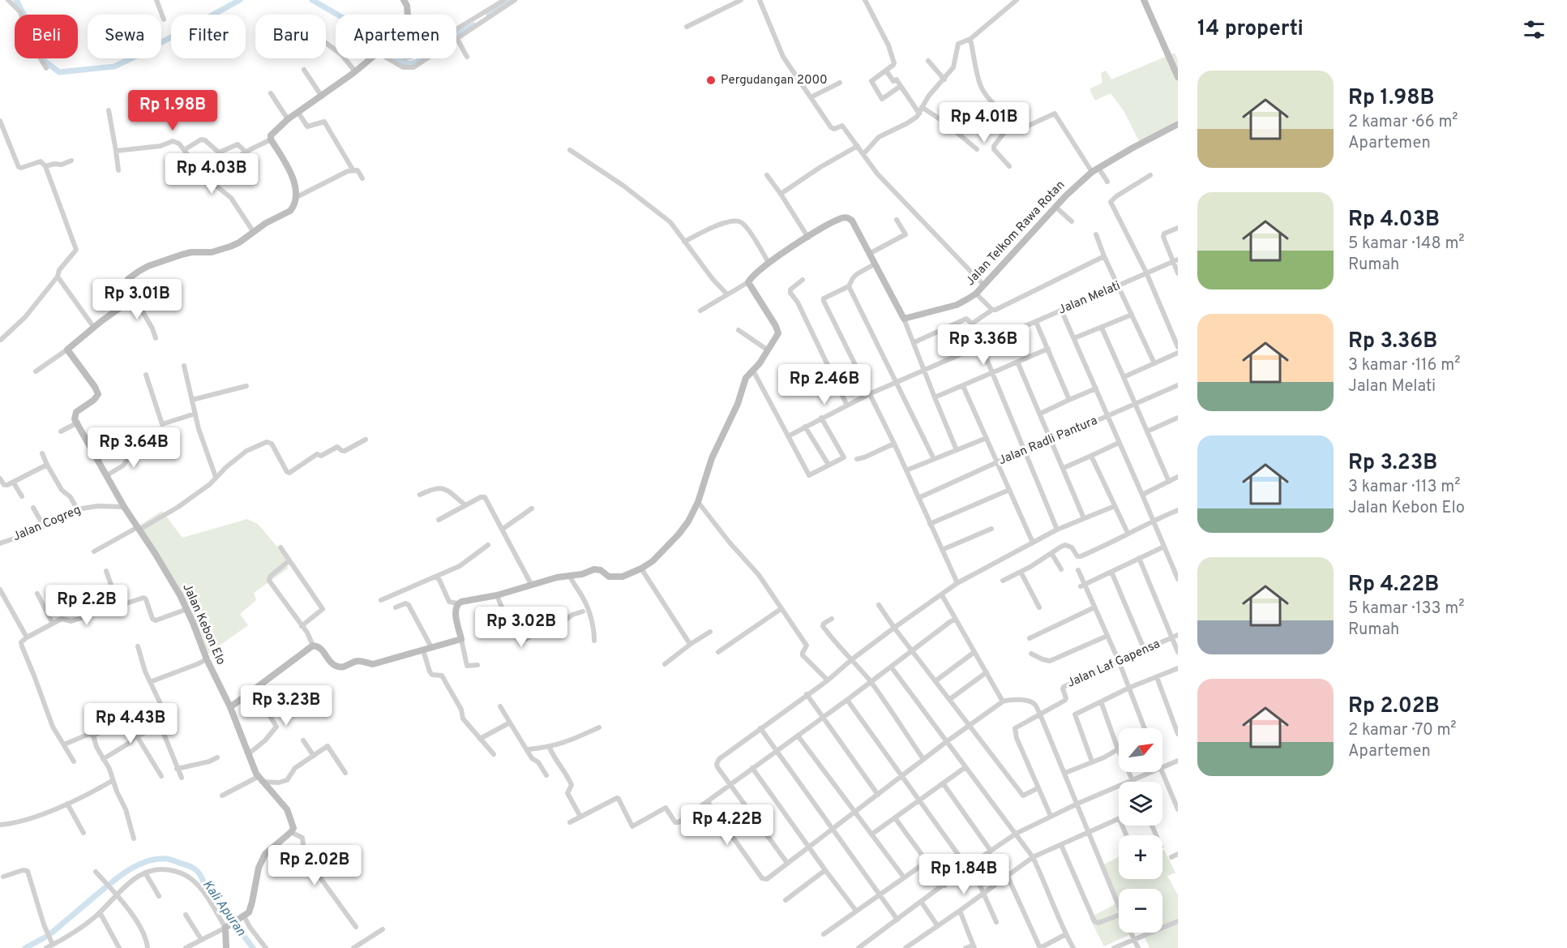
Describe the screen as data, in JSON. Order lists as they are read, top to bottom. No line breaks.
{"streets":{"street":["Jalan Telkom Rawa Rotan","Jalan Melati","Jalan Radli Pantura","Jalan Cogreg","Jalan Kebon Elo","Jalan Laf Gapensa"]},"crossings":[["Jalan Cogreg","Jalan Kebon Elo"]],"water":["Kali Apuran"],"places":["Pergudangan 2000"],"north":"top right","page":{"heading":"14 properti","chip":["Beli","Sewa","Filter","Baru","Apartemen"],"list":[{"name":"Rp 1.98B","note":"2 kamar · 66 m² · Apartemen"},{"name":"Rp 4.03B","note":"5 kamar · 148 m² · Rumah"},{"name":"Rp 3.36B","note":"3 kamar · 116 m² · Jalan Melati"},{"name":"Rp 3.23B","note":"3 kamar · 113 m² · Jalan Kebon Elo"},{"name":"Rp 4.22B","note":"5 kamar · 133 m² · Rumah"},{"name":"Rp 2.02B","note":"2 kamar · 70 m² · Apartemen"}],"price":["Rp 1.98B","Rp 4.01B","Rp 4.03B","Rp 3.01B","Rp 3.36B","Rp 2.46B","Rp 3.64B","Rp 2.2B","Rp 3.02B","Rp 3.23B","Rp 4.43B","Rp 4.22B","Rp 2.02B","Rp 1.84B"],"map_buttons":["+","−"]}}
